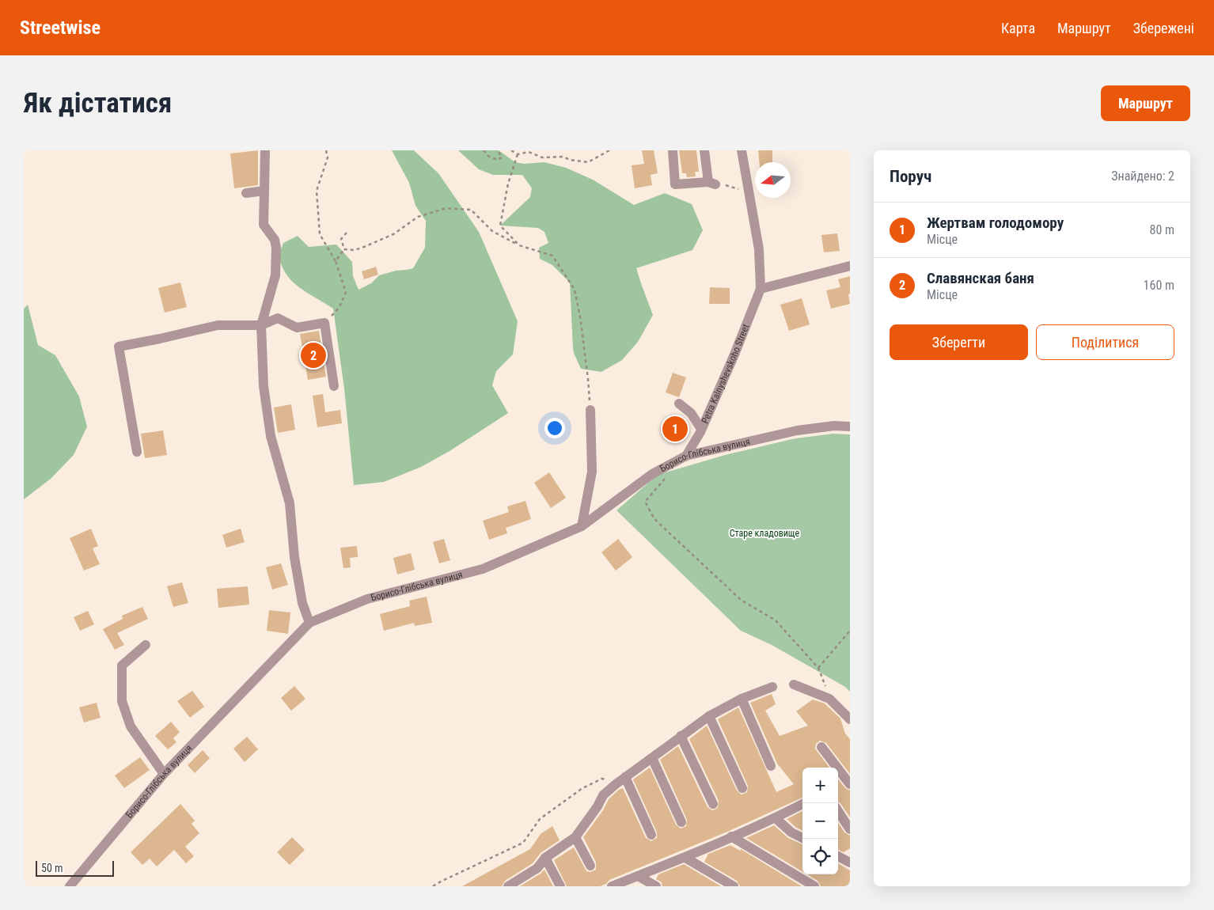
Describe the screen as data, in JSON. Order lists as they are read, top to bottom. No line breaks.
{"streets":{"street":["Petra Kalnyshevskoho Street","Борисо-Глібська вулиця"]},"crossings":[["Petra Kalnyshevskoho Street","Борисо-Глібська вулиця"]],"parks":["Старе кладовище"],"scale_bar":"50 m","north":"left","page":{"header":"Streetwise","nav":["Карта","Маршрут","Збережені"],"buttons":["Маршрут",["Зберегти","Поділитися"]],"title":"Як дістатися","heading":["Поруч","Знайдено: 2"],"list":[{"mark":"1","name":"Жертвам голодомору","note":"Місце","value":"80 m"},{"mark":"2","name":"Славянская баня","note":"Місце","value":"160 m"}],"pins":["2","1"],"map_buttons":["+","−"],"scale":"50 m"}}
